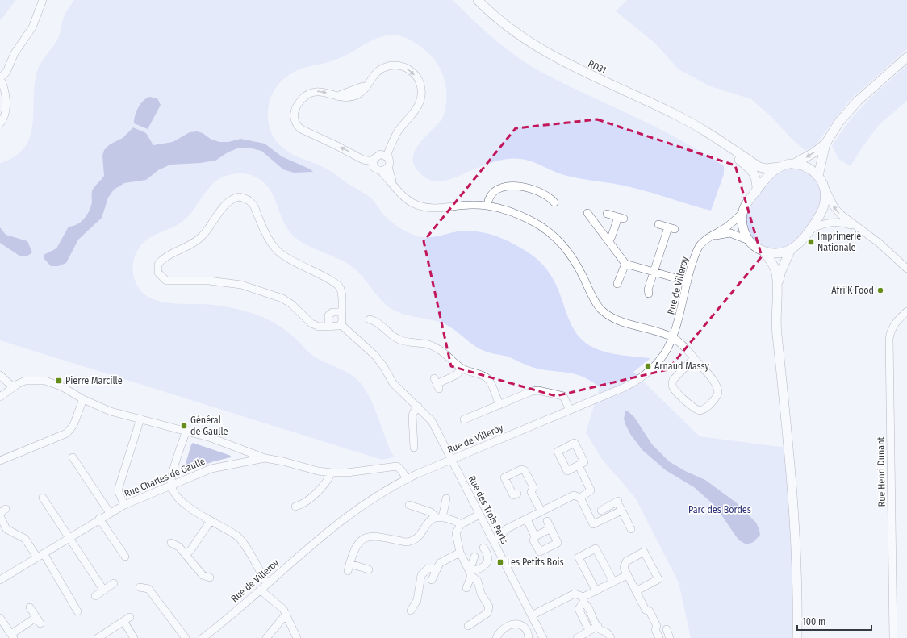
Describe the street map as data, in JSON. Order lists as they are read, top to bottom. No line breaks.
{"streets":{"main road":["RD31"],"street":["Rue de Villeroy","Rue Henri Dunant","Rue Charles de Gaulle","Rue des Trois Parts"]},"crossings":[["RD31","Rue de Villeroy"],["Rue de Villeroy","Rue Charles de Gaulle"],["Rue de Villeroy","Rue des Trois Parts"]],"parks":["Parc des Bordes"],"places":{"transit":["Imprimerie Nationale","Arnaud Massy","Pierre Marcille","Général de Gaulle","Les Petits Bois"],"other":["Afri'K Food"]},"scale_bar":"100 m"}
